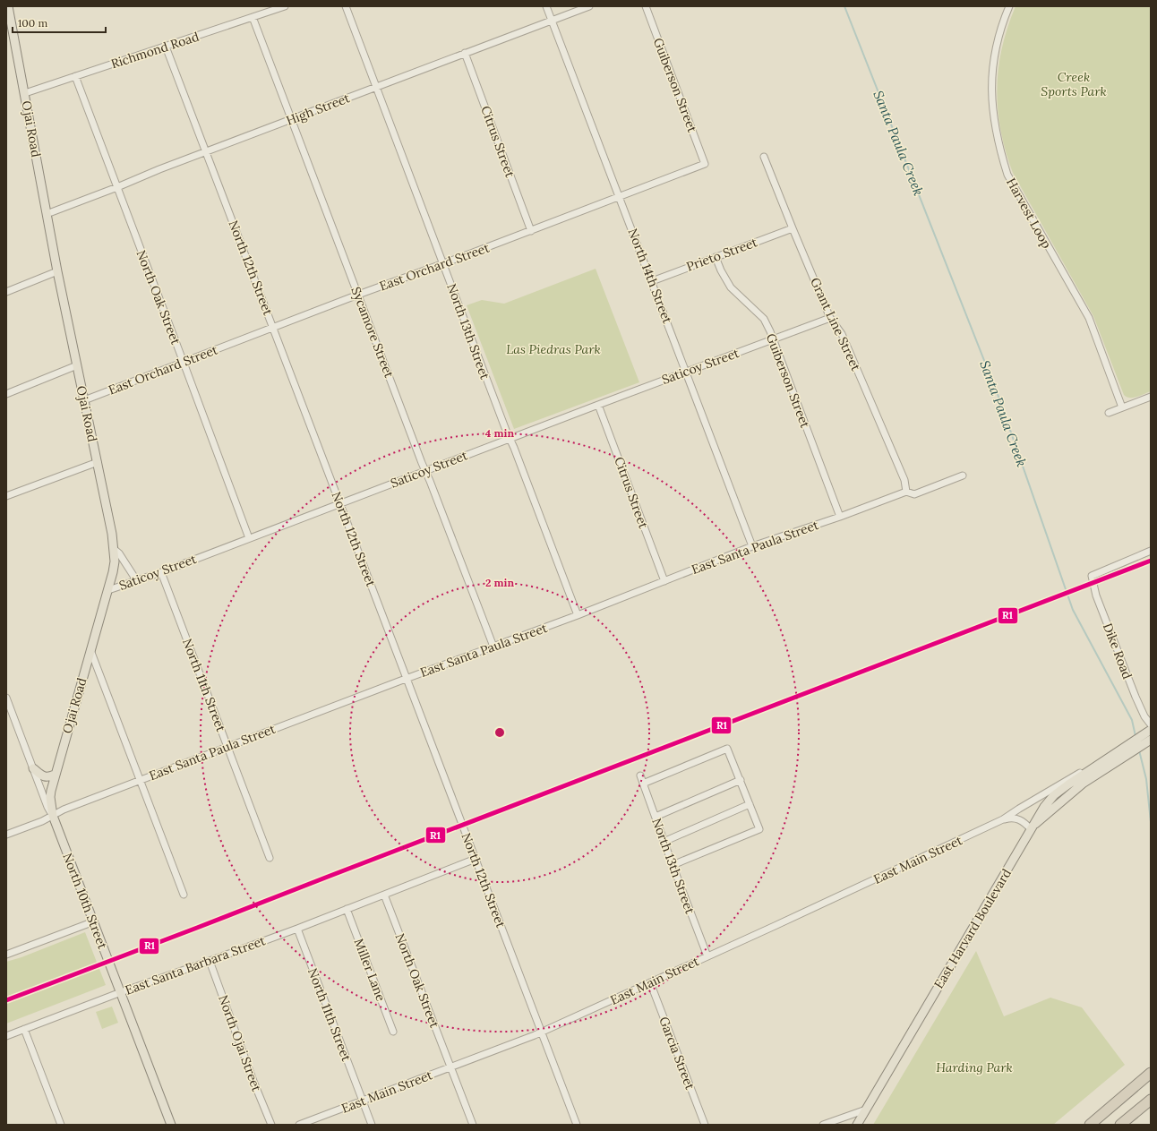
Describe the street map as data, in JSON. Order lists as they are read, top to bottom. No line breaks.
{"streets":{"main road":["Ojai Road","North 10th Street","East Harvard Boulevard"],"street":["Richmond Road","Guiberson Street","High Street","Citrus Street","Harvest Loop","Prieto Street","East Orchard Street","North 12th Street","North 14th Street","North Oak Street","Grant Line Street","North 13th Street","Sycamore Street","Saticoy Street","East Santa Paula Street","Dike Road","North 11th Street","East Main Street","East Santa Barbara Street","Miller Lane","North Ojai Street","Garcia Street"]},"crossings":[["Richmond Road","Ojai Road"],["Richmond Road","North 12th Street"],["Richmond Road","North Oak Street"],["Richmond Road","Sycamore Street"],["Guiberson Street","Prieto Street"],["Guiberson Street","East Orchard Street"],["Guiberson Street","Saticoy Street"],["Guiberson Street","East Santa Paula Street"],["High Street","Ojai Road"],["High Street","Citrus Street"],["High Street","North 12th Street"],["High Street","North 14th Street"],["High Street","North Oak Street"],["High Street","North 13th Street"],["High Street","Sycamore Street"],["Ojai Road","East Orchard Street"],["Ojai Road","Saticoy Street"],["Ojai Road","East Santa Paula Street"],["Ojai Road","North 10th Street"],["Citrus Street","East Orchard Street"],["Citrus Street","Saticoy Street"],["Citrus Street","East Santa Paula Street"],["Prieto Street","North 14th Street"],["Prieto Street","Grant Line Street"],["East Orchard Street","North 12th Street"],["East Orchard Street","North 14th Street"],["East Orchard Street","North Oak Street"],["East Orchard Street","North 13th Street"],["East Orchard Street","Sycamore Street"],["North 12th Street","Saticoy Street"],["North 12th Street","East Santa Paula Street"],["North 12th Street","East Main Street"],["North 12th Street","East Santa Barbara Street"],["North 14th Street","Saticoy Street"],["North 14th Street","East Santa Paula Street"],["North Oak Street","Saticoy Street"],["North Oak Street","East Main Street"],["North Oak Street","East Santa Barbara Street"],["Grant Line Street","Saticoy Street"],["Grant Line Street","East Santa Paula Street"],["North 13th Street","Saticoy Street"],["North 13th Street","East Santa Paula Street"],["North 13th Street","East Main Street"],["Sycamore Street","Saticoy Street"],["Sycamore Street","East Santa Paula Street"],["Saticoy Street","North 11th Street"],["East Santa Paula Street","North 11th Street"],["East Santa Paula Street","North 10th Street"],["Dike Road","East Harvard Boulevard"],["North 11th Street","East Main Street"],["North 11th Street","East Santa Barbara Street"],["East Main Street","East Harvard Boulevard"],["East Main Street","Garcia Street"],["North 10th Street","East Santa Barbara Street"],["East Santa Barbara Street","Miller Lane"],["East Santa Barbara Street","North Ojai Street"]],"water":["Santa Paula Creek"],"parks":["Creek Sports Park","Las Piedras Park","Harding Park"],"lines":["transit line R1"],"scale_bar":"100 m","rings":["4 min","2 min"]}
